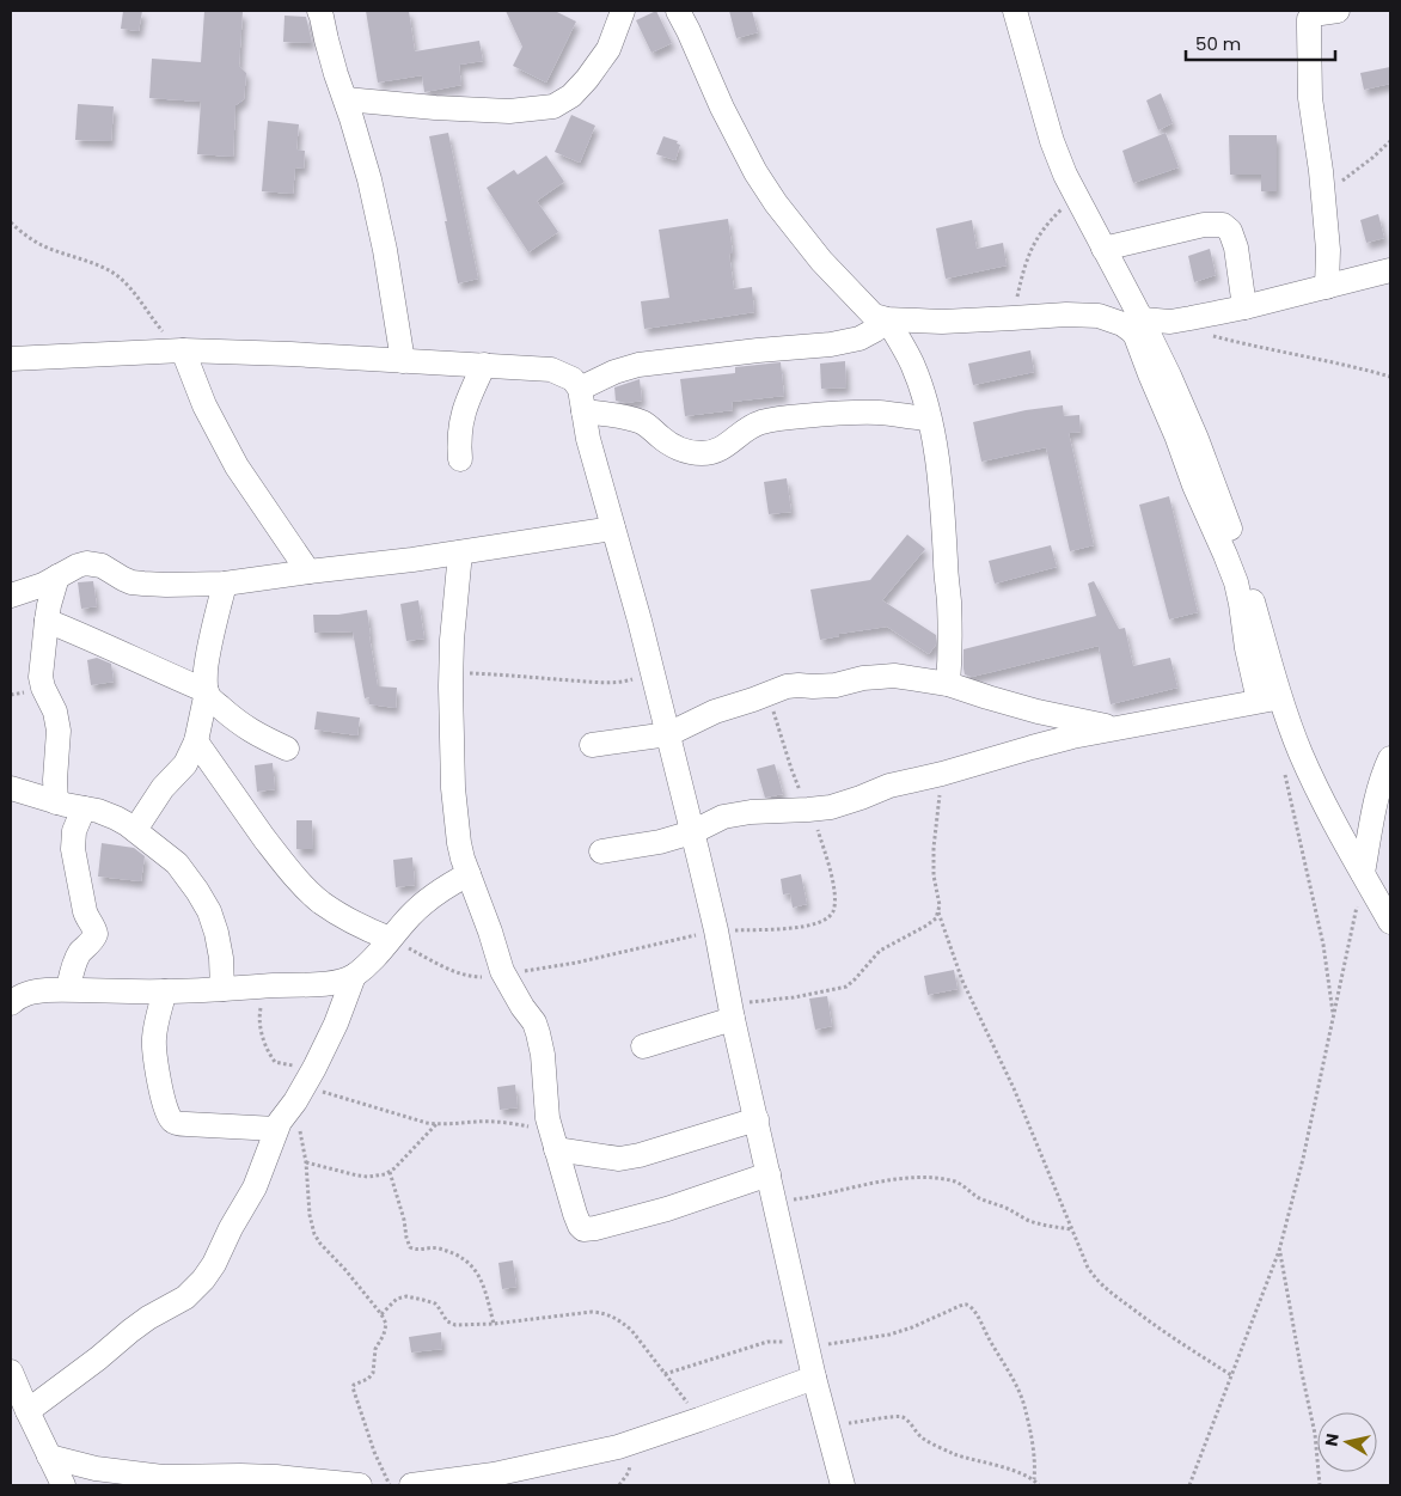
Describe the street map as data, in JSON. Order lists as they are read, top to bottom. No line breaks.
{"scale_bar":"50 m","north":"left"}
